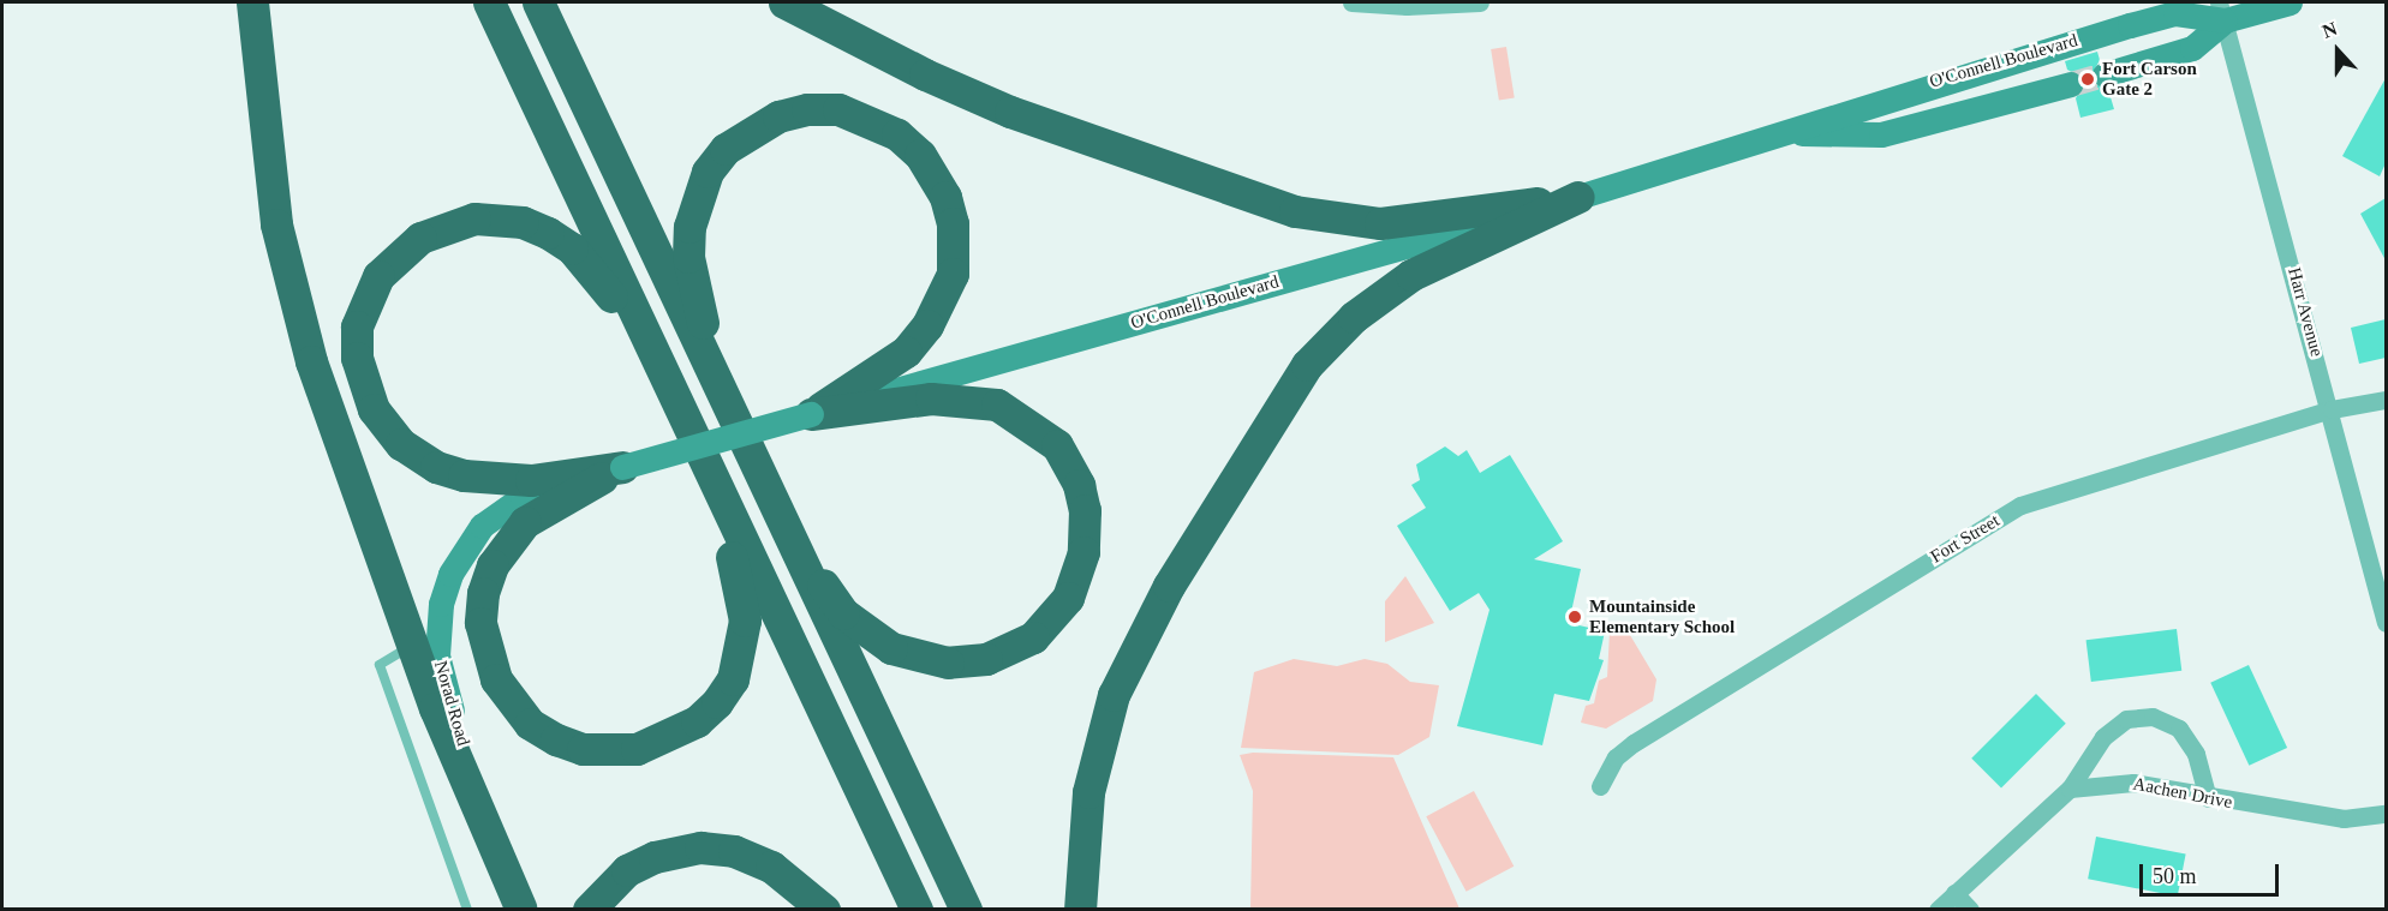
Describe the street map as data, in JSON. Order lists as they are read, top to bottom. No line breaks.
{"streets":{"main road":["O'Connell Boulevard","Norad Road"],"street":["Harr Avenue","Fort Street","Aachen Drive"]},"crossings":[["O'Connell Boulevard","Harr Avenue"],["O'Connell Boulevard","Norad Road"],["Harr Avenue","Fort Street"]],"places":["Fort Carson Gate 2","Mountainside Elementary School"],"scale_bar":"50 m","north":"top"}
